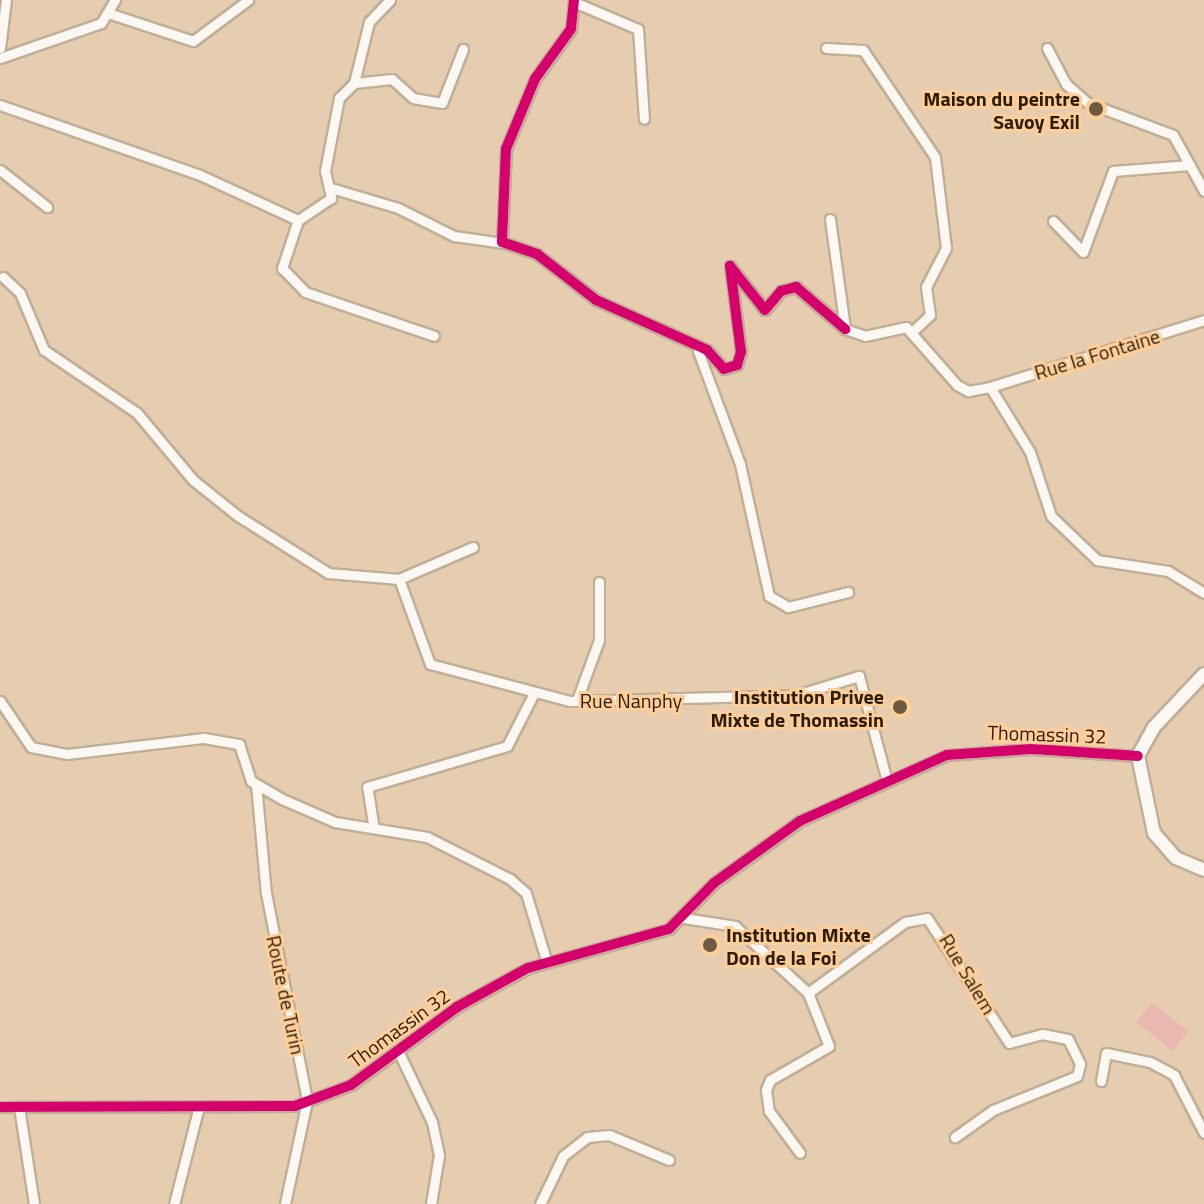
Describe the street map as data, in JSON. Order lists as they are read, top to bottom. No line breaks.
{"streets":{"street":["Rue la Fontaine","Rue Nanphy","Thomassin 32","Rue Salem","Route de Turin"]},"crossings":[["Rue Nanphy","Thomassin 32"],["Thomassin 32","Route de Turin"]],"places":["Maison du peintre Savoy Exil","Institution Privee Mixte de Thomassin","Institution Mixte Don de la Foi"]}
